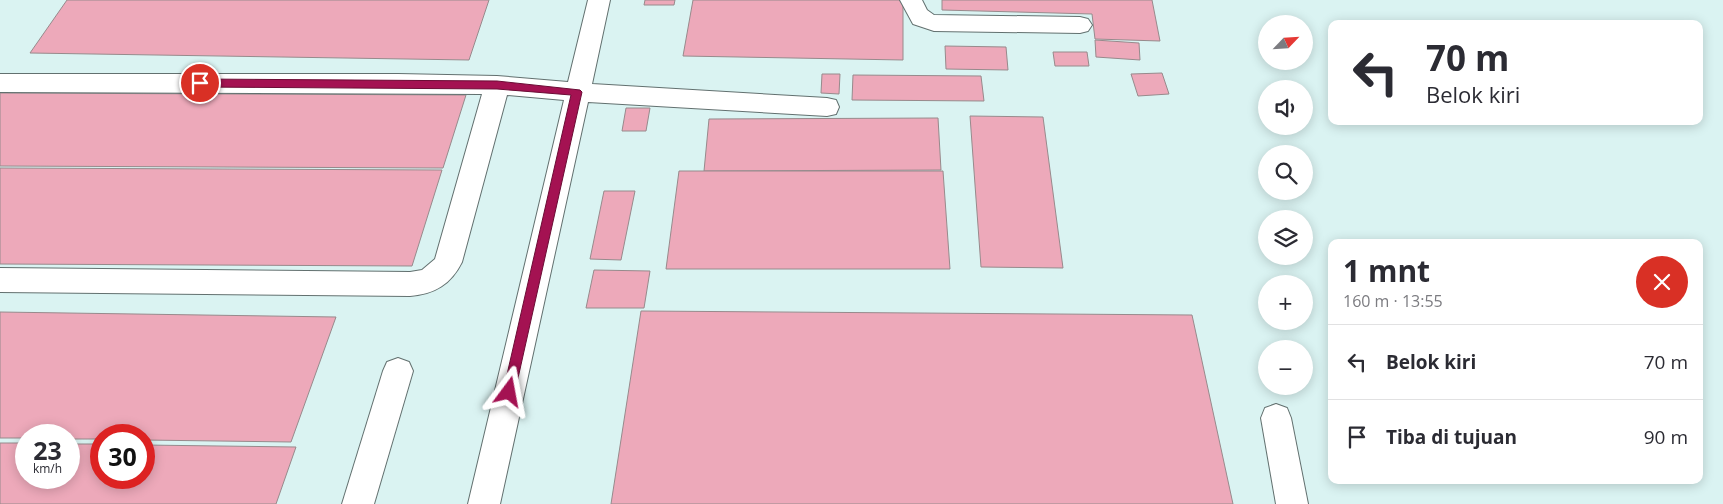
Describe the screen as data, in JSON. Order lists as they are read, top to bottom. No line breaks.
{"north":"top right","page":{"map_buttons":["+","−"],"turn":["70 m","Belok kiri"],"heading":["1 mnt","160 m · 13:55"],"list":[{"name":"Belok kiri","value":"70 m"},{"name":"Tiba di tujuan","value":"90 m"}],"speed":"23 km/h","limit":"30"}}
